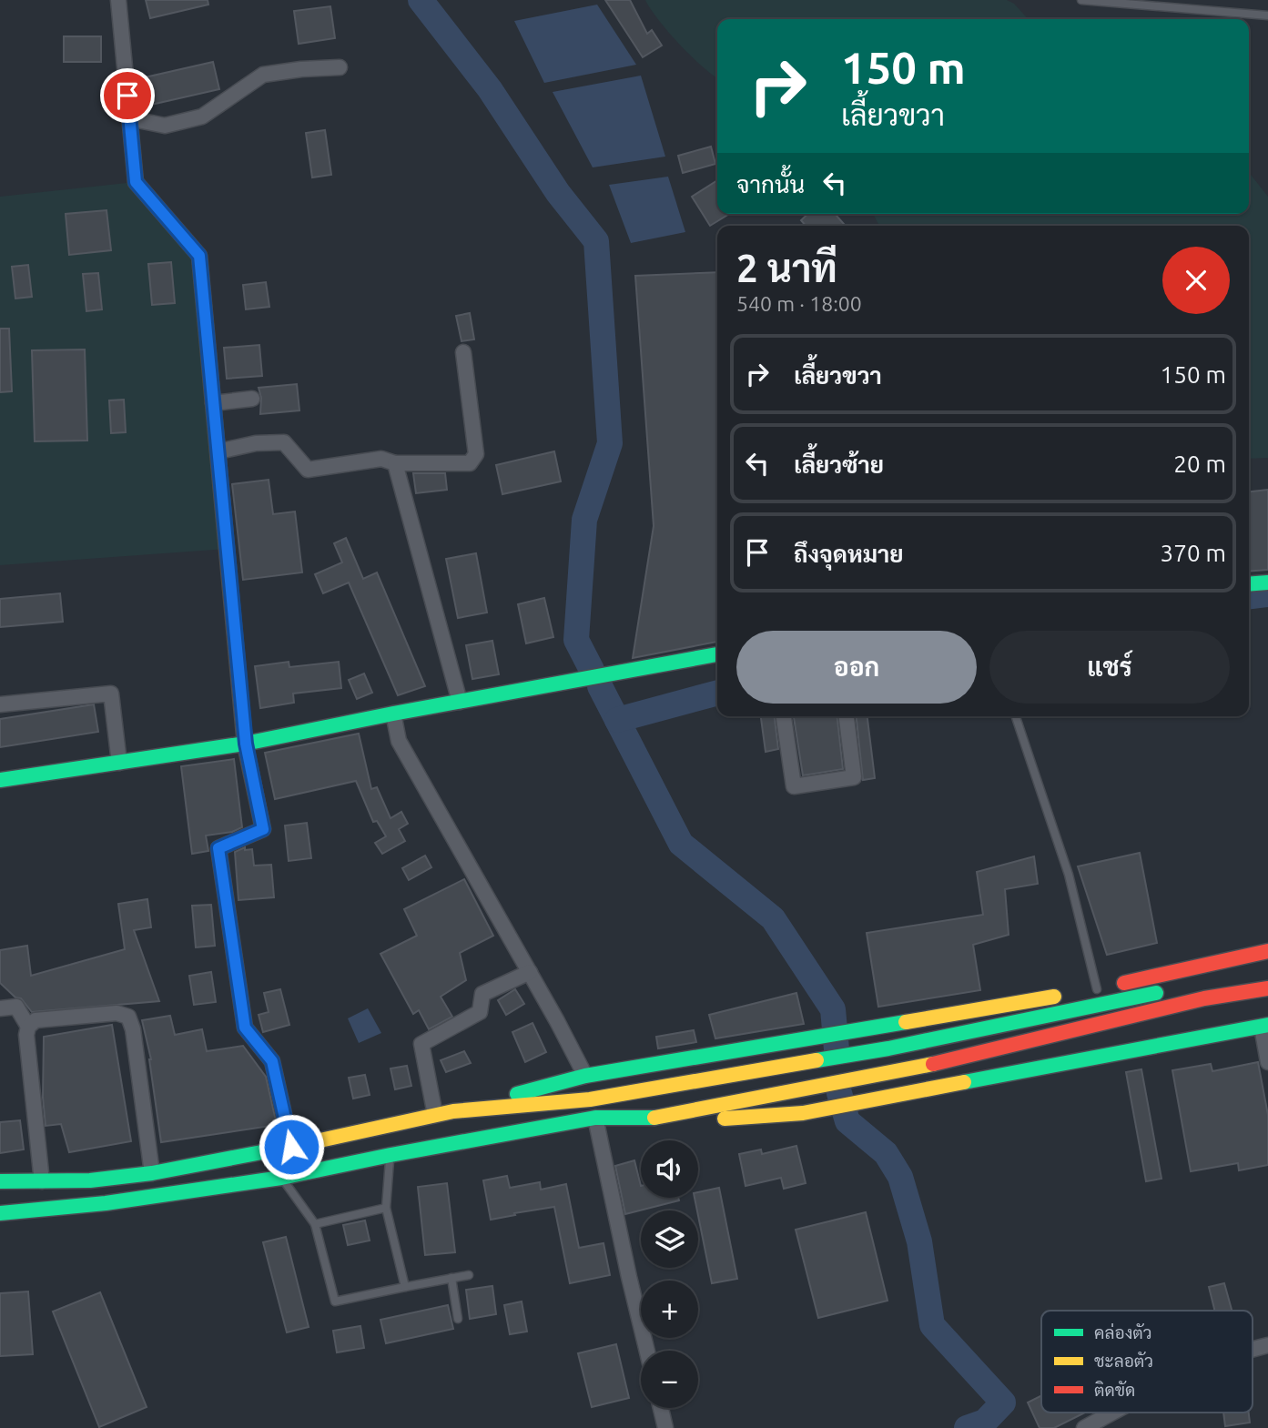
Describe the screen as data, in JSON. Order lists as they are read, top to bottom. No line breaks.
{"legend":["คล่องตัว","ชะลอตัว","ติดขัด"],"page":{"turn":["150 m","เลี้ยวขวา"],"then":"จากนั้น","heading":["2 นาที","540 m · 18:00"],"list":[{"name":"เลี้ยวขวา","value":"150 m"},{"name":"เลี้ยวซ้าย","value":"20 m"},{"name":"ถึงจุดหมาย","value":"370 m"}],"buttons":["ออก","แชร์"],"map_buttons":["+","−"]}}
